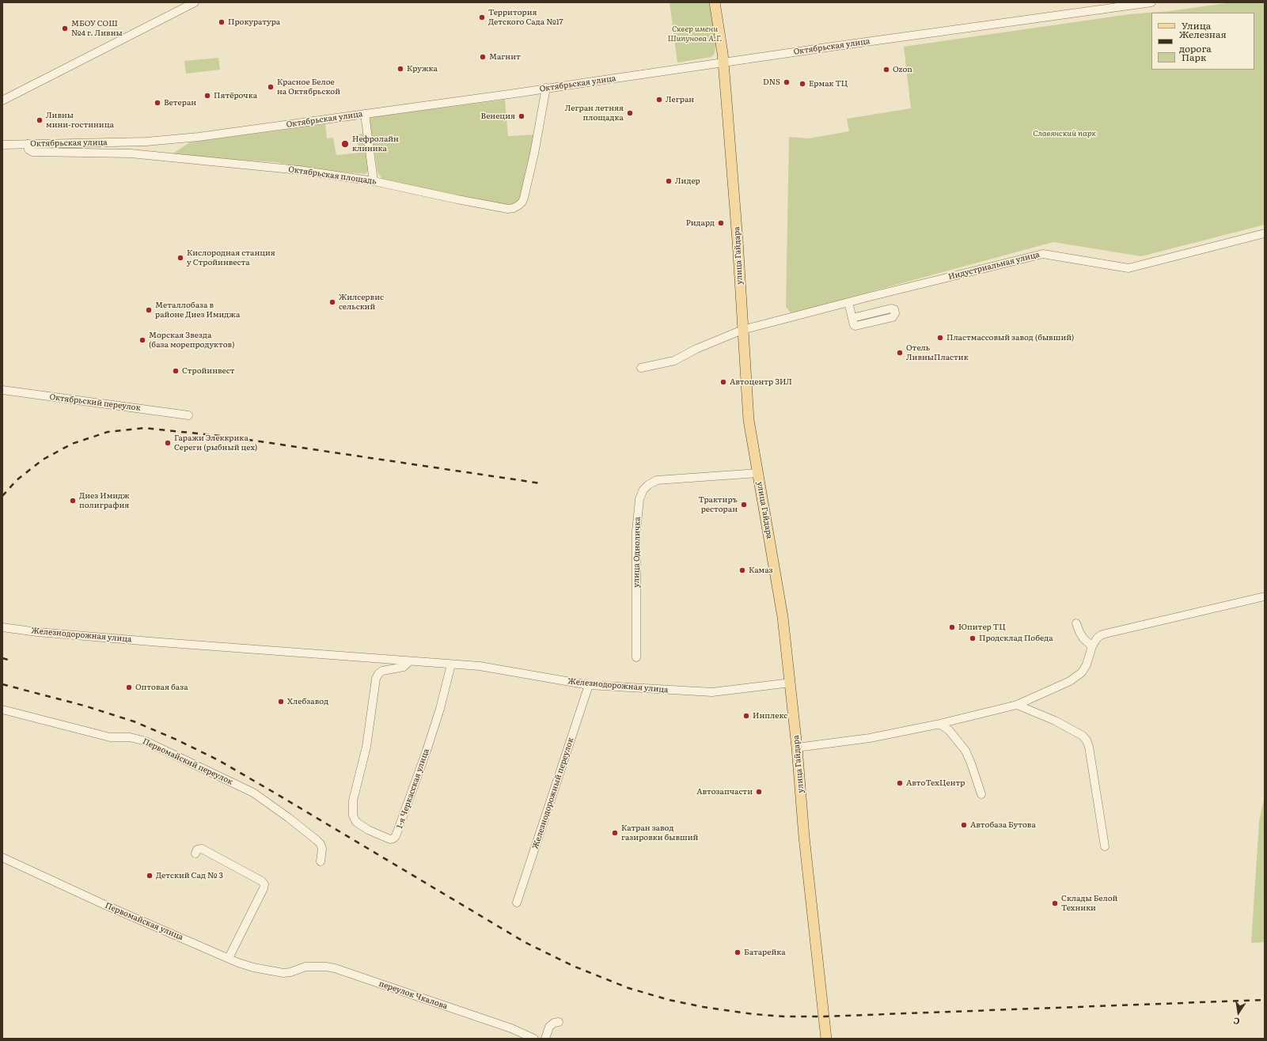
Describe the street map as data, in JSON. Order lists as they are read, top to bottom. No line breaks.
{"streets":{"main road":["улица Гайдара"],"street":["Октябрьская улица","Октябрьская площадь","Индустриальная улица","Октябрьский переулок","улица Одноличка","Железнодорожная улица","Первомайский переулок","1-я Черкасская улица","Железнодорожный переулок","Первомайская улица","переулок Чкалова"]},"crossings":[["Октябрьская улица","Октябрьская площадь"],["Октябрьская улица","улица Гайдара"],["улица Гайдара","Индустриальная улица"],["улица Гайдара","улица Одноличка"],["улица Гайдара","Железнодорожная улица"],["Железнодорожная улица","1-я Черкасская улица"],["Железнодорожная улица","Железнодорожный переулок"],["Первомайская улица","переулок Чкалова"]],"parks":["Сквер имени Шипунова А.Г.","Славянский парк"],"places":["Территория Детского Сада №17","Прокуратура","МБОУ СОШ №4 г. Ливны","Магнит","Кружка","Ozon","DNS","Ермак ТЦ","Красное Белое на Октябрьской","Пятёрочка","Легран","Ветеран","Легран летняя площадка","Венеция","Ливны мини-гостиница","Нефролайн клиника","Лидер","Ридард","Кислородная станция у Стройинвеста","Жилсервис сельский","Металлобаза в районе Диез Имиджа","Пластмассовый завод (бывший)","Морская Звезда (база морепродуктов)","Отель ЛивныПластик","Стройинвест","Автоцентр ЗИЛ","Гаражи Элеккрика Сереги (рыбный цех)","Диез Имидж полиграфия","Трактиръ ресторан","Камаз","Юпитер ТЦ","Продсклад Победа","Оптовая база","Хлебзавод","Инплекс","АвтоТехЦентр","Автозапчасти","Автобаза Бутова","Катран завод газировки бывший","Детский Сад № 3","Склады Белой Техники","Батарейка"],"legend":["Улица","Железная дорога","Парк"],"north":"bottom"}
